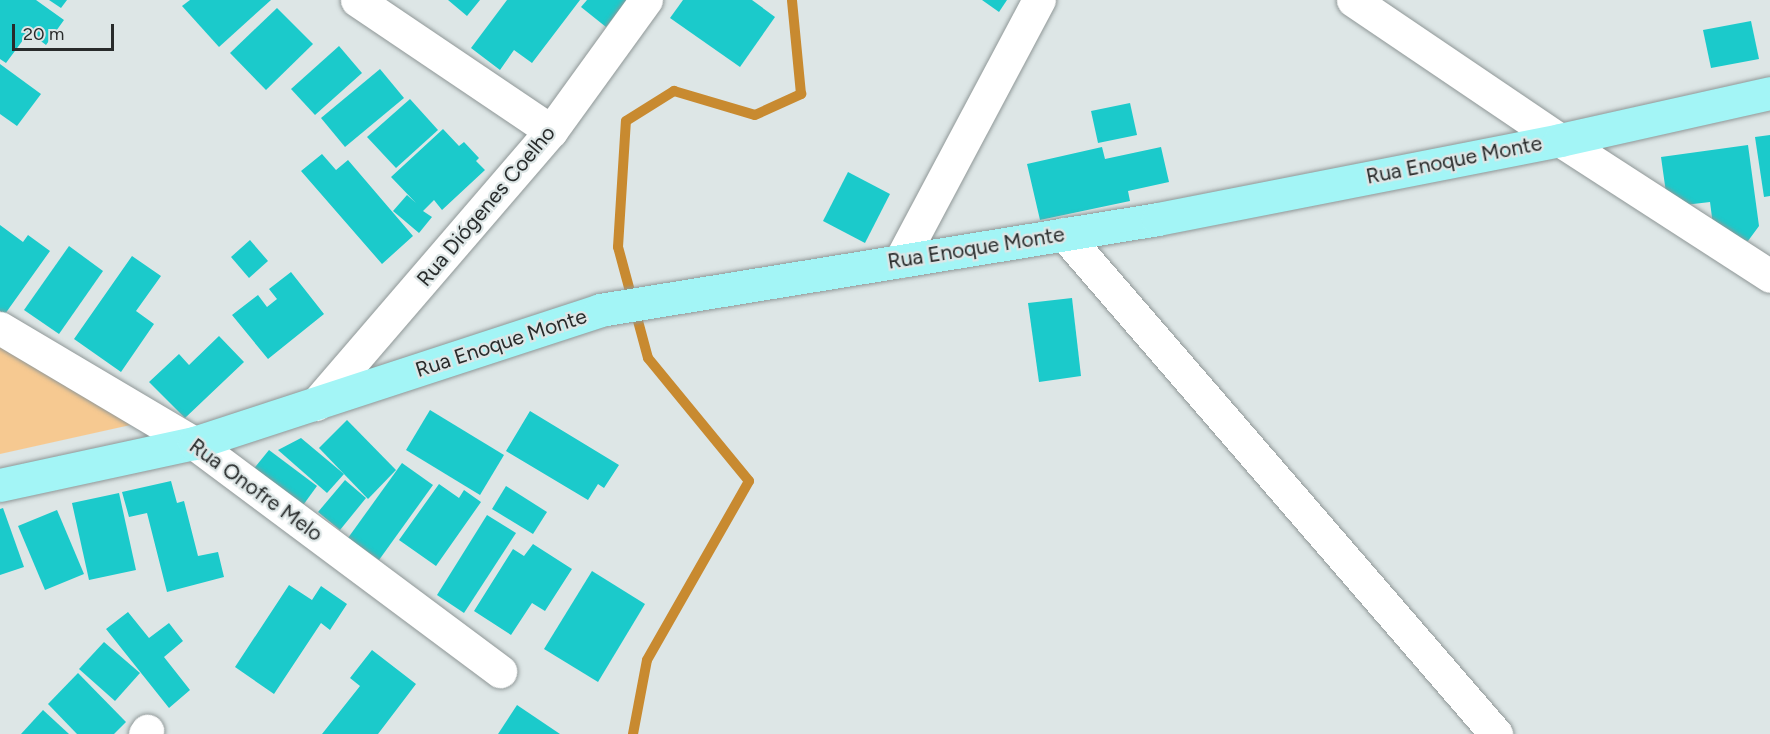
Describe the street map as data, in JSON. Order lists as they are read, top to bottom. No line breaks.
{"streets":{"main road":["Rua Enoque Monte"],"street":["Rua Diógenes Coelho","Rua Onofre Melo"]},"crossings":[["Rua Enoque Monte","Rua Diógenes Coelho"],["Rua Enoque Monte","Rua Onofre Melo"]],"scale_bar":"20 m"}
